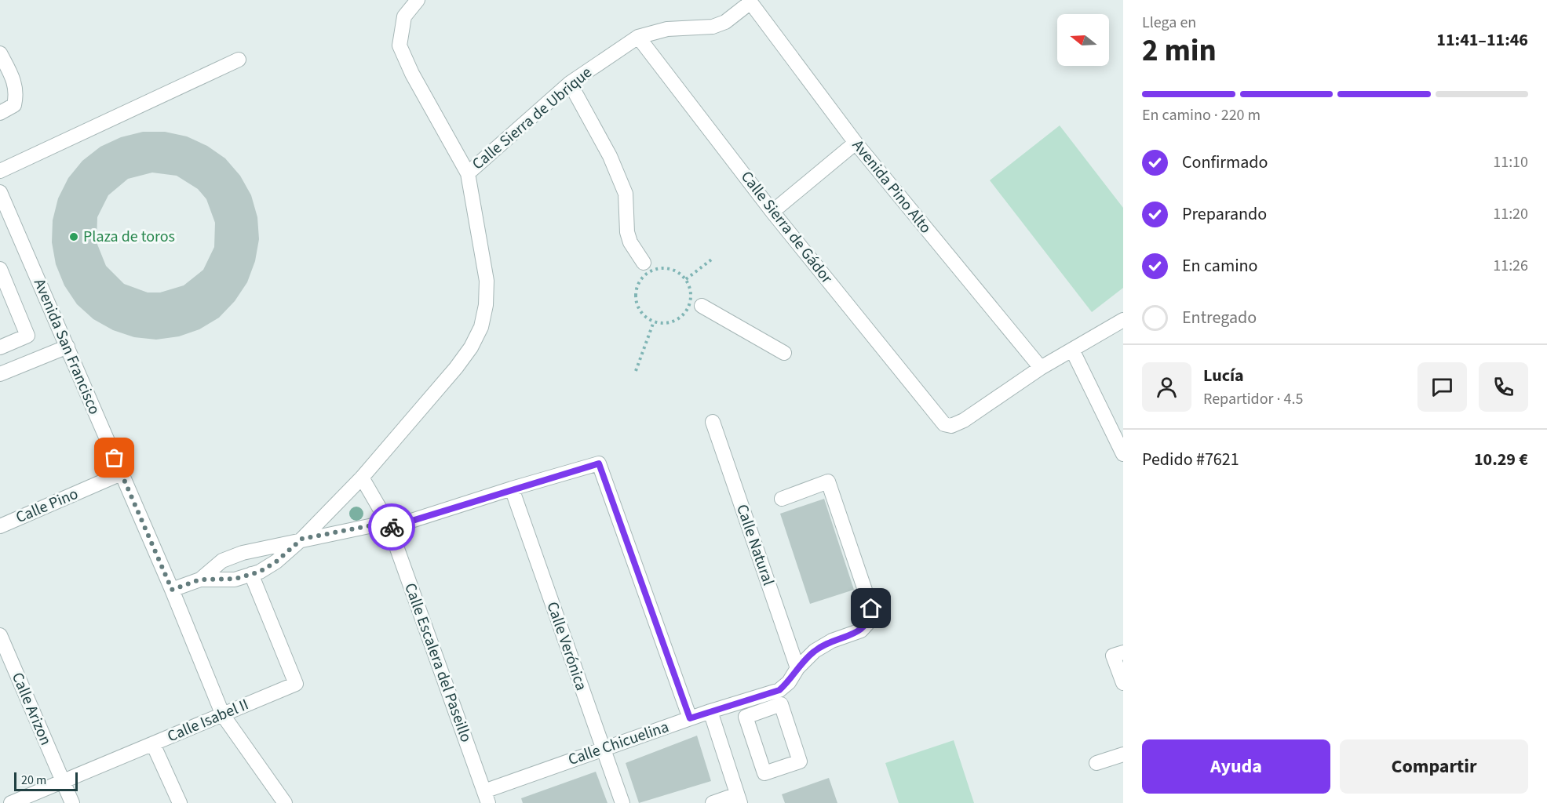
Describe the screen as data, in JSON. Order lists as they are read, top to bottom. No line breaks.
{"streets":{"street":["Calle Sierra de Ubrique","Avenida Pino Alto","Calle Sierra de Gádor","Avenida San Francisco","Calle Pino","Calle Natural","Calle Verónica","Calle Escalera del Paseillo","Calle Arizon","Calle Isabel II","Calle Chicuelina"]},"crossings":[["Calle Sierra de Ubrique","Avenida Pino Alto"],["Calle Sierra de Ubrique","Calle Sierra de Gádor"],["Avenida Pino Alto","Calle Sierra de Gádor"],["Avenida San Francisco","Calle Pino"],["Avenida San Francisco","Calle Isabel II"],["Calle Natural","Calle Chicuelina"],["Calle Verónica","Calle Chicuelina"],["Calle Escalera del Paseillo","Calle Chicuelina"],["Calle Arizon","Calle Isabel II"]],"places":["Plaza de toros"],"scale_bar":"20 m","north":"left","page":{"heading":["2 min","Llega en","11:41–11:46"],"panel":["Lucía","Repartidor · 4.5","Pedido #7621","10.29 €"],"bar":"En camino · 220 m","list":[["Confirmado","11:10"],["Preparando","11:20"],["En camino","11:26"],"Entregado"],"buttons":["Ayuda","Compartir"],"scale":"20 m"}}
